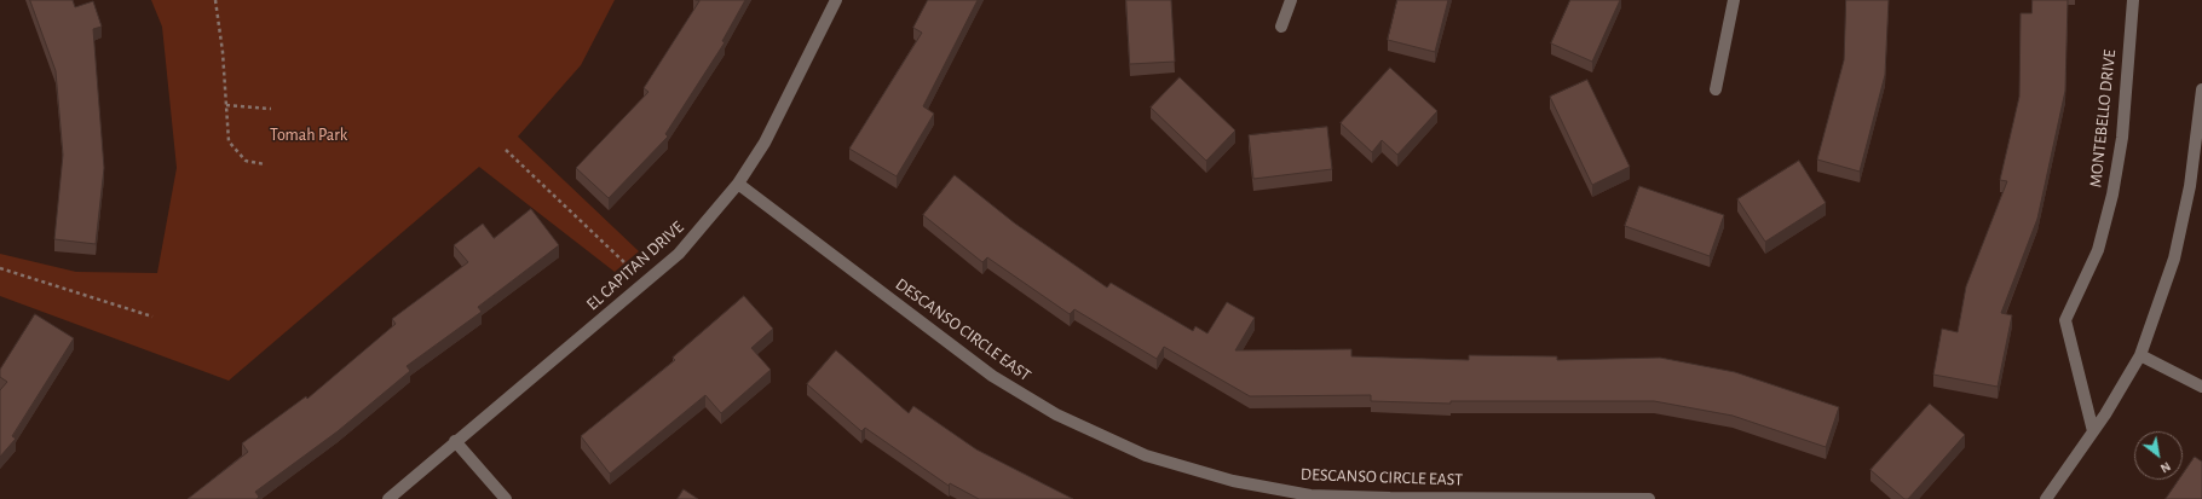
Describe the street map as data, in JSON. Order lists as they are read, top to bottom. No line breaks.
{"streets":{"street":["MONTEBELLO DRIVE","EL CAPITAN DRIVE","DESCANSO CIRCLE EAST"]},"crossings":[["EL CAPITAN DRIVE","DESCANSO CIRCLE EAST"]],"parks":["Tomah Park"],"north":"bottom right"}
